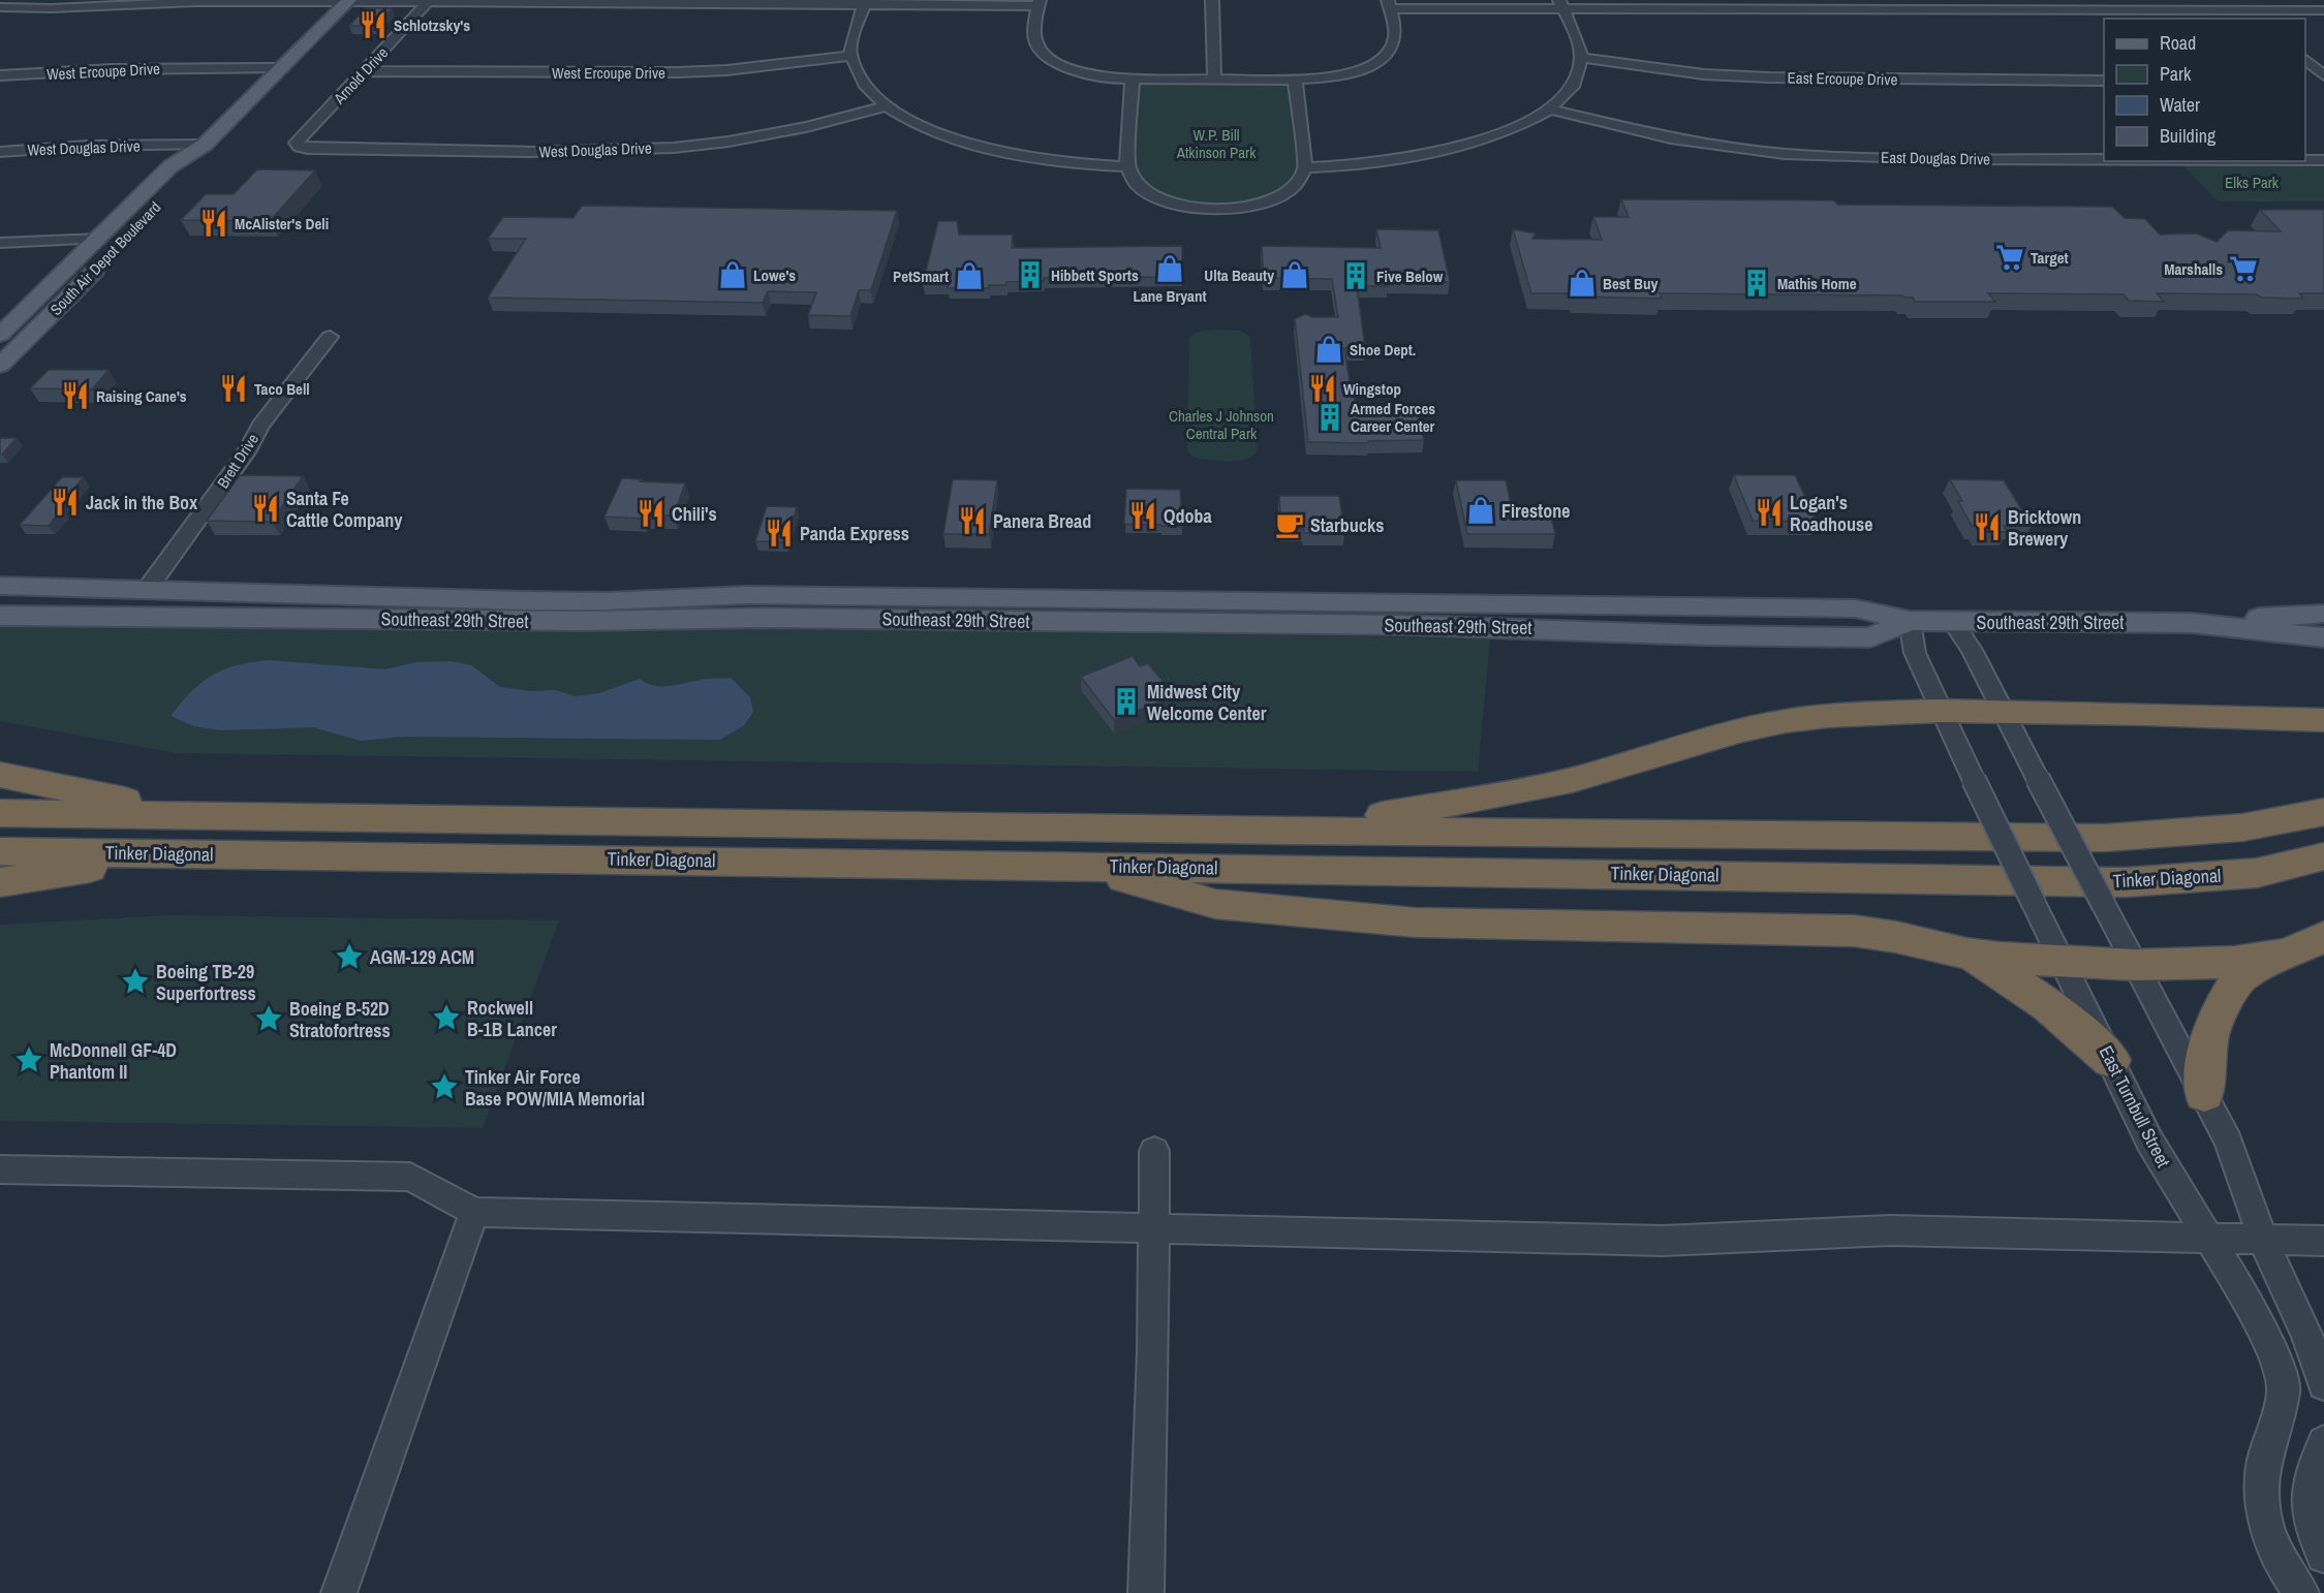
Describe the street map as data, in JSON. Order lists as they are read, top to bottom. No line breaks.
{"streets":{"highway":["Tinker Diagonal"],"main road":["South Air Depot Boulevard","Southeast 29th Street"],"street":["West Ercoupe Drive","Arnold Drive","East Ercoupe Drive","West Douglas Drive","East Douglas Drive","Brett Drive","East Turnbull Street"]},"crossings":[["West Ercoupe Drive","Arnold Drive"],["West Ercoupe Drive","South Air Depot Boulevard"],["Arnold Drive","West Douglas Drive"],["West Douglas Drive","South Air Depot Boulevard"],["Brett Drive","Southeast 29th Street"],["Southeast 29th Street","East Turnbull Street"]],"parks":["W.P. Bill Atkinson Park","Elks Park","Charles J Johnson Central Park"],"places":{"restaurant":["Schlotzsky's","McAlister's Deli","Taco Bell","Wingstop","Raising Cane's","Jack in the Box","Santa Fe Cattle Company","Logan's Roadhouse","Chili's","Qdoba","Panera Bread","Bricktown Brewery","Panda Express"],"supermarket":["Target","Marshalls"],"shop":["Lane Bryant","Lowe's","Ulta Beauty","PetSmart","Best Buy","Shoe Dept.","Firestone"],"building":["Hibbett Sports","Five Below","Mathis Home","Armed Forces Career Center","Midwest City Welcome Center"],"cafe":["Starbucks"],"place":["AGM-129 ACM","Boeing TB-29 Superfortress","Rockwell B-1B Lancer","Boeing B-52D Stratofortress","McDonnell GF-4D Phantom II","Tinker Air Force Base POW/MIA Memorial"]},"legend":["Road","Park","Water","Building"]}
